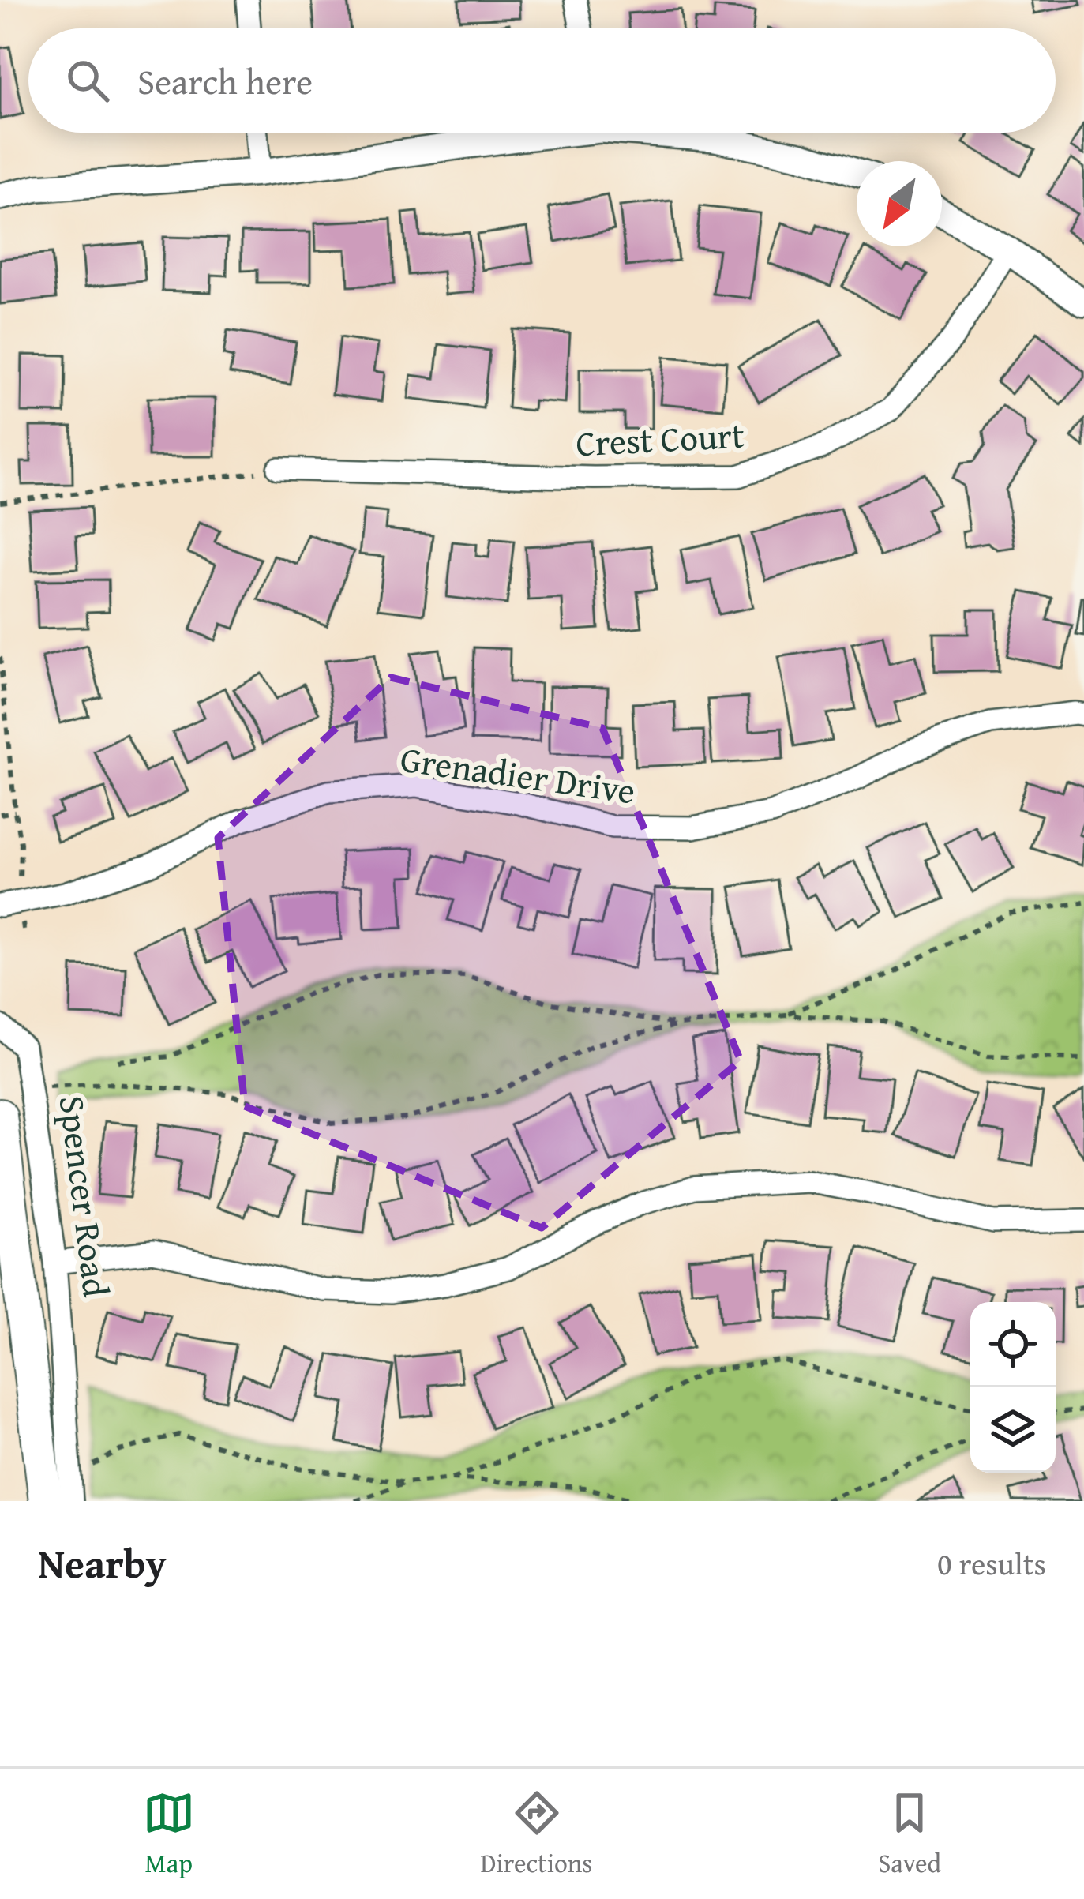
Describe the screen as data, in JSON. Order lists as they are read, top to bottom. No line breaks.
{"streets":{"main road":["Spencer Road"],"street":["Crest Court","Grenadier Drive"]},"north":"bottom left","page":{"search":"Search here","heading":["Nearby","0 results"],"nav":["Map","Directions","Saved"]}}
